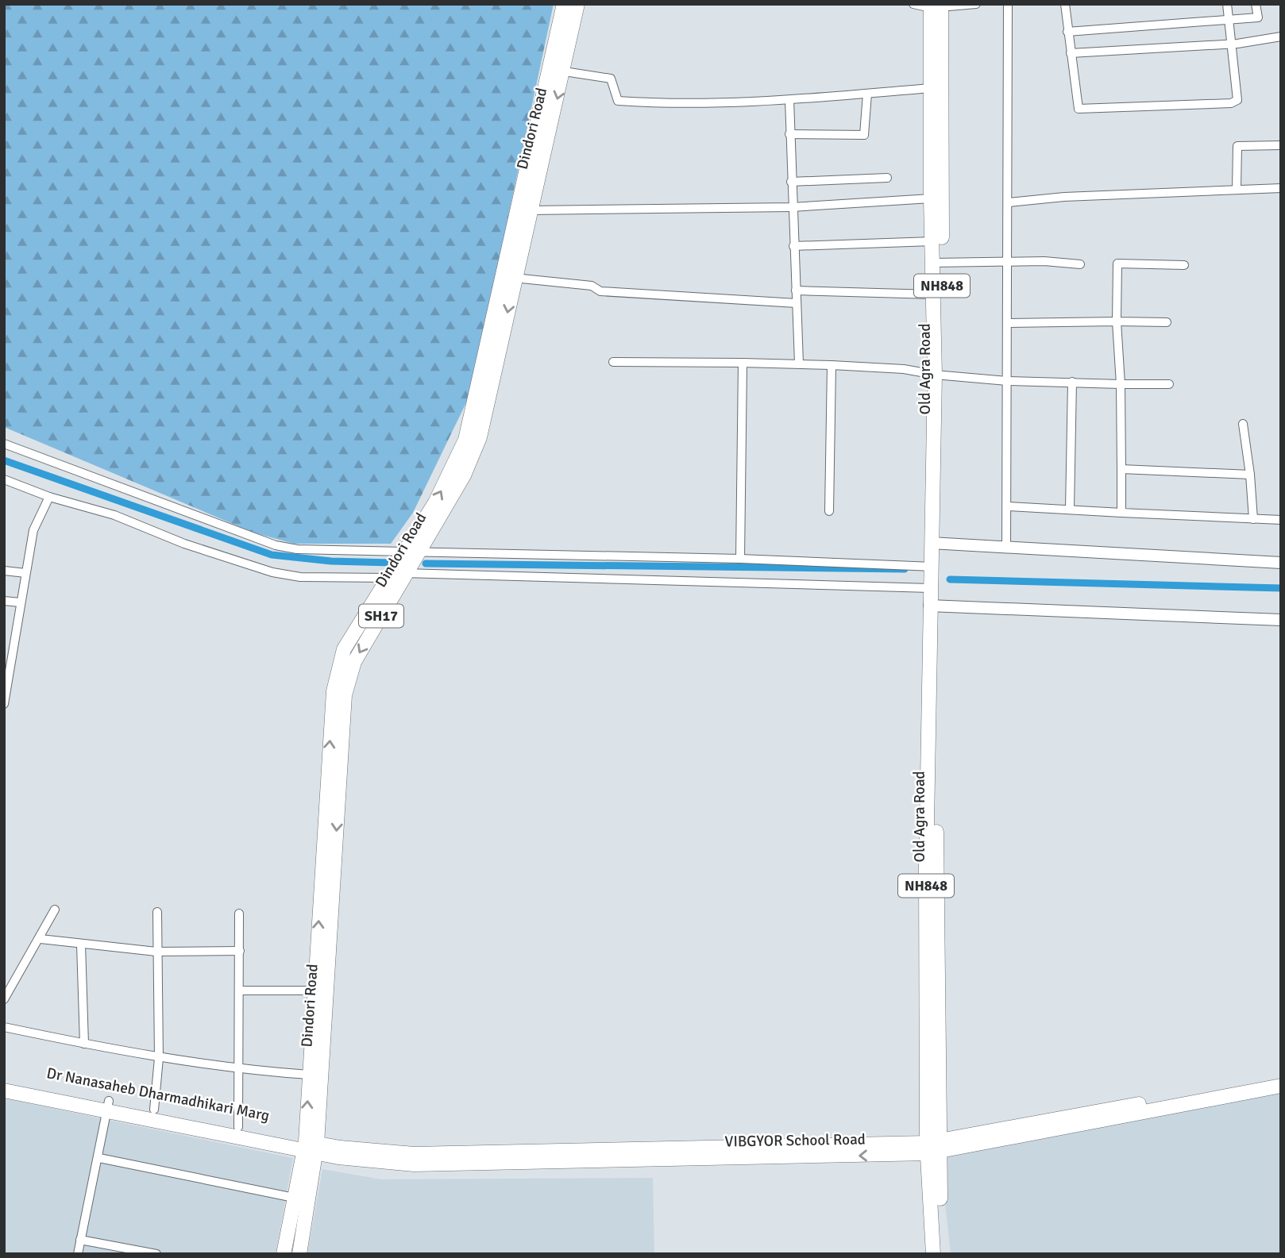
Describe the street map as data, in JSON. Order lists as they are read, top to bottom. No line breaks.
{"streets":{"main road":["Dindori Road","NH848","Old Agra Road","SH17","Dr Nanasaheb Dharmadhikari Marg","VIBGYOR School Road"]},"crossings":[["Dindori Road","Dr Nanasaheb Dharmadhikari Marg"],["Dindori Road","VIBGYOR School Road"],["NH848","Old Agra Road"],["NH848","VIBGYOR School Road"],["Dr Nanasaheb Dharmadhikari Marg","VIBGYOR School Road"]]}
